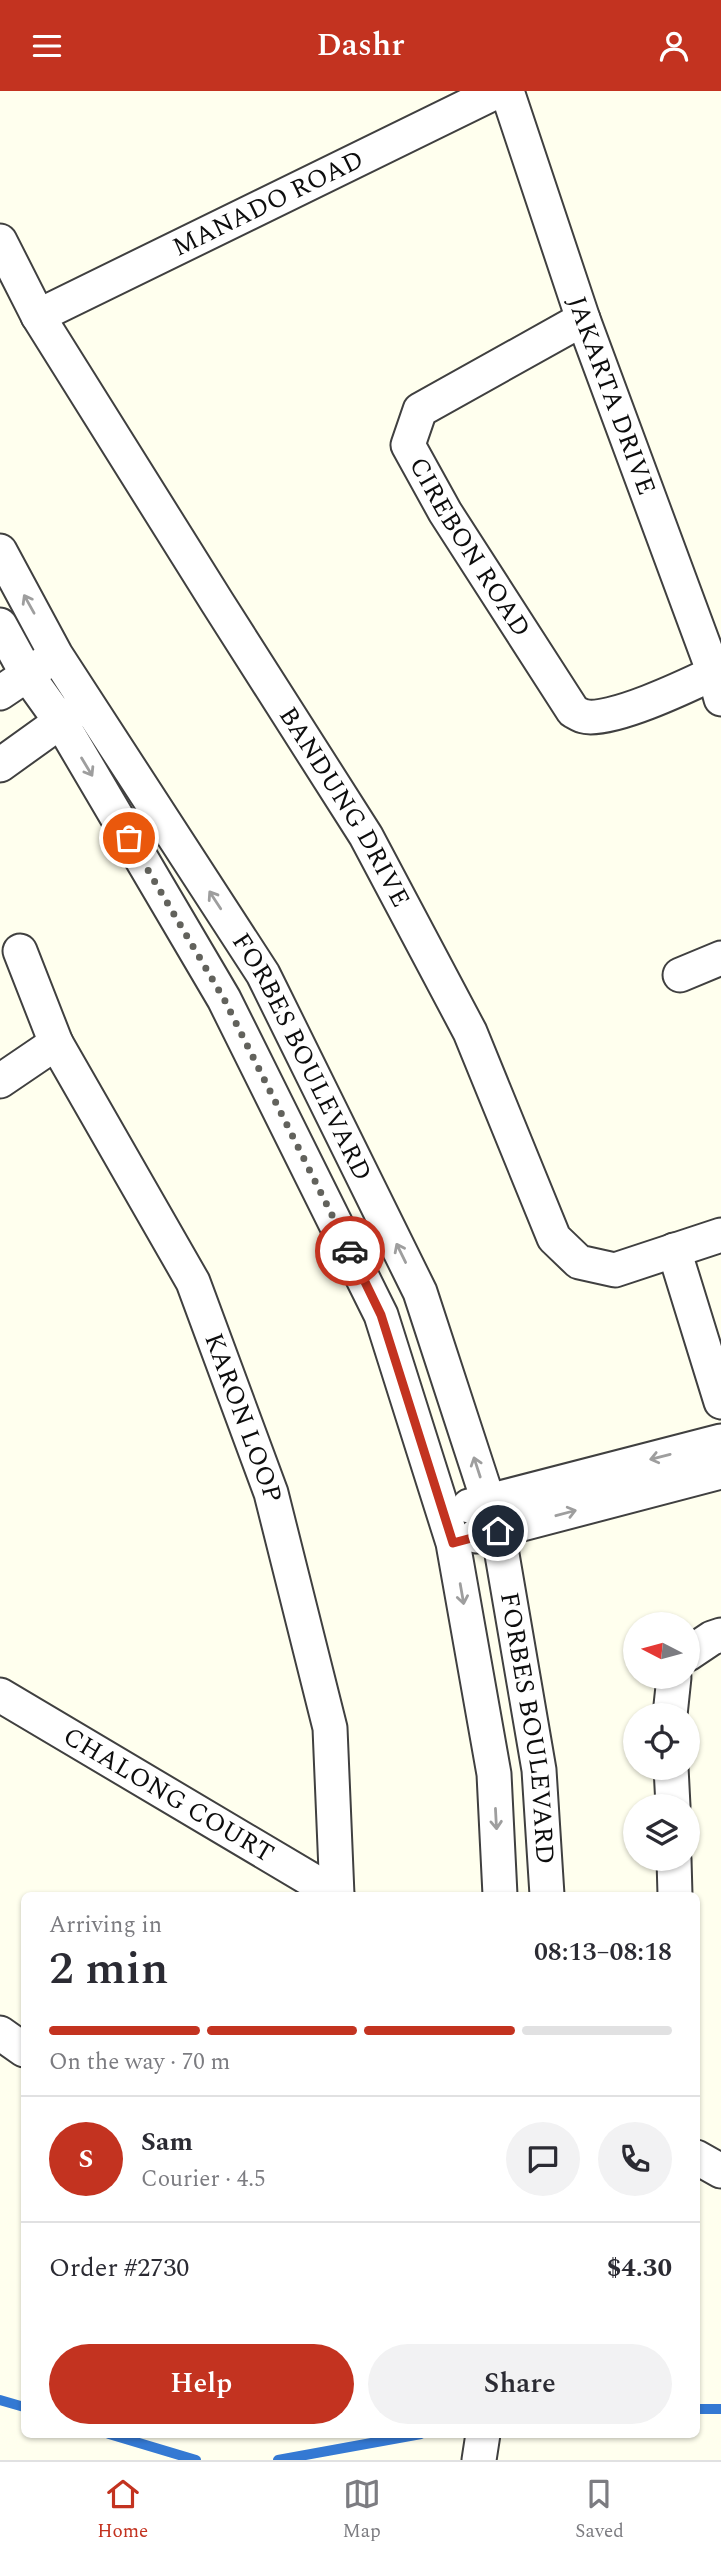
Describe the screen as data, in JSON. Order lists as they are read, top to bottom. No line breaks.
{"streets":{"street":["MANADO ROAD","JAKARTA DRIVE","CIREBON ROAD","BANDUNG DRIVE","FORBES BOULEVARD","KARON LOOP","CHALONG COURT"]},"crossings":[["MANADO ROAD","BANDUNG DRIVE"],["JAKARTA DRIVE","CIREBON ROAD"]],"north":"left","page":{"header":"Dashr","heading":["2 min","Arriving in","08:13–08:18"],"panel":["Sam","Courier · 4.5","Order #2730","$4.30"],"bar":"On the way · 70 m","round":"S","buttons":["Help","Share"],"tabs":["Home","Map","Saved"]}}
